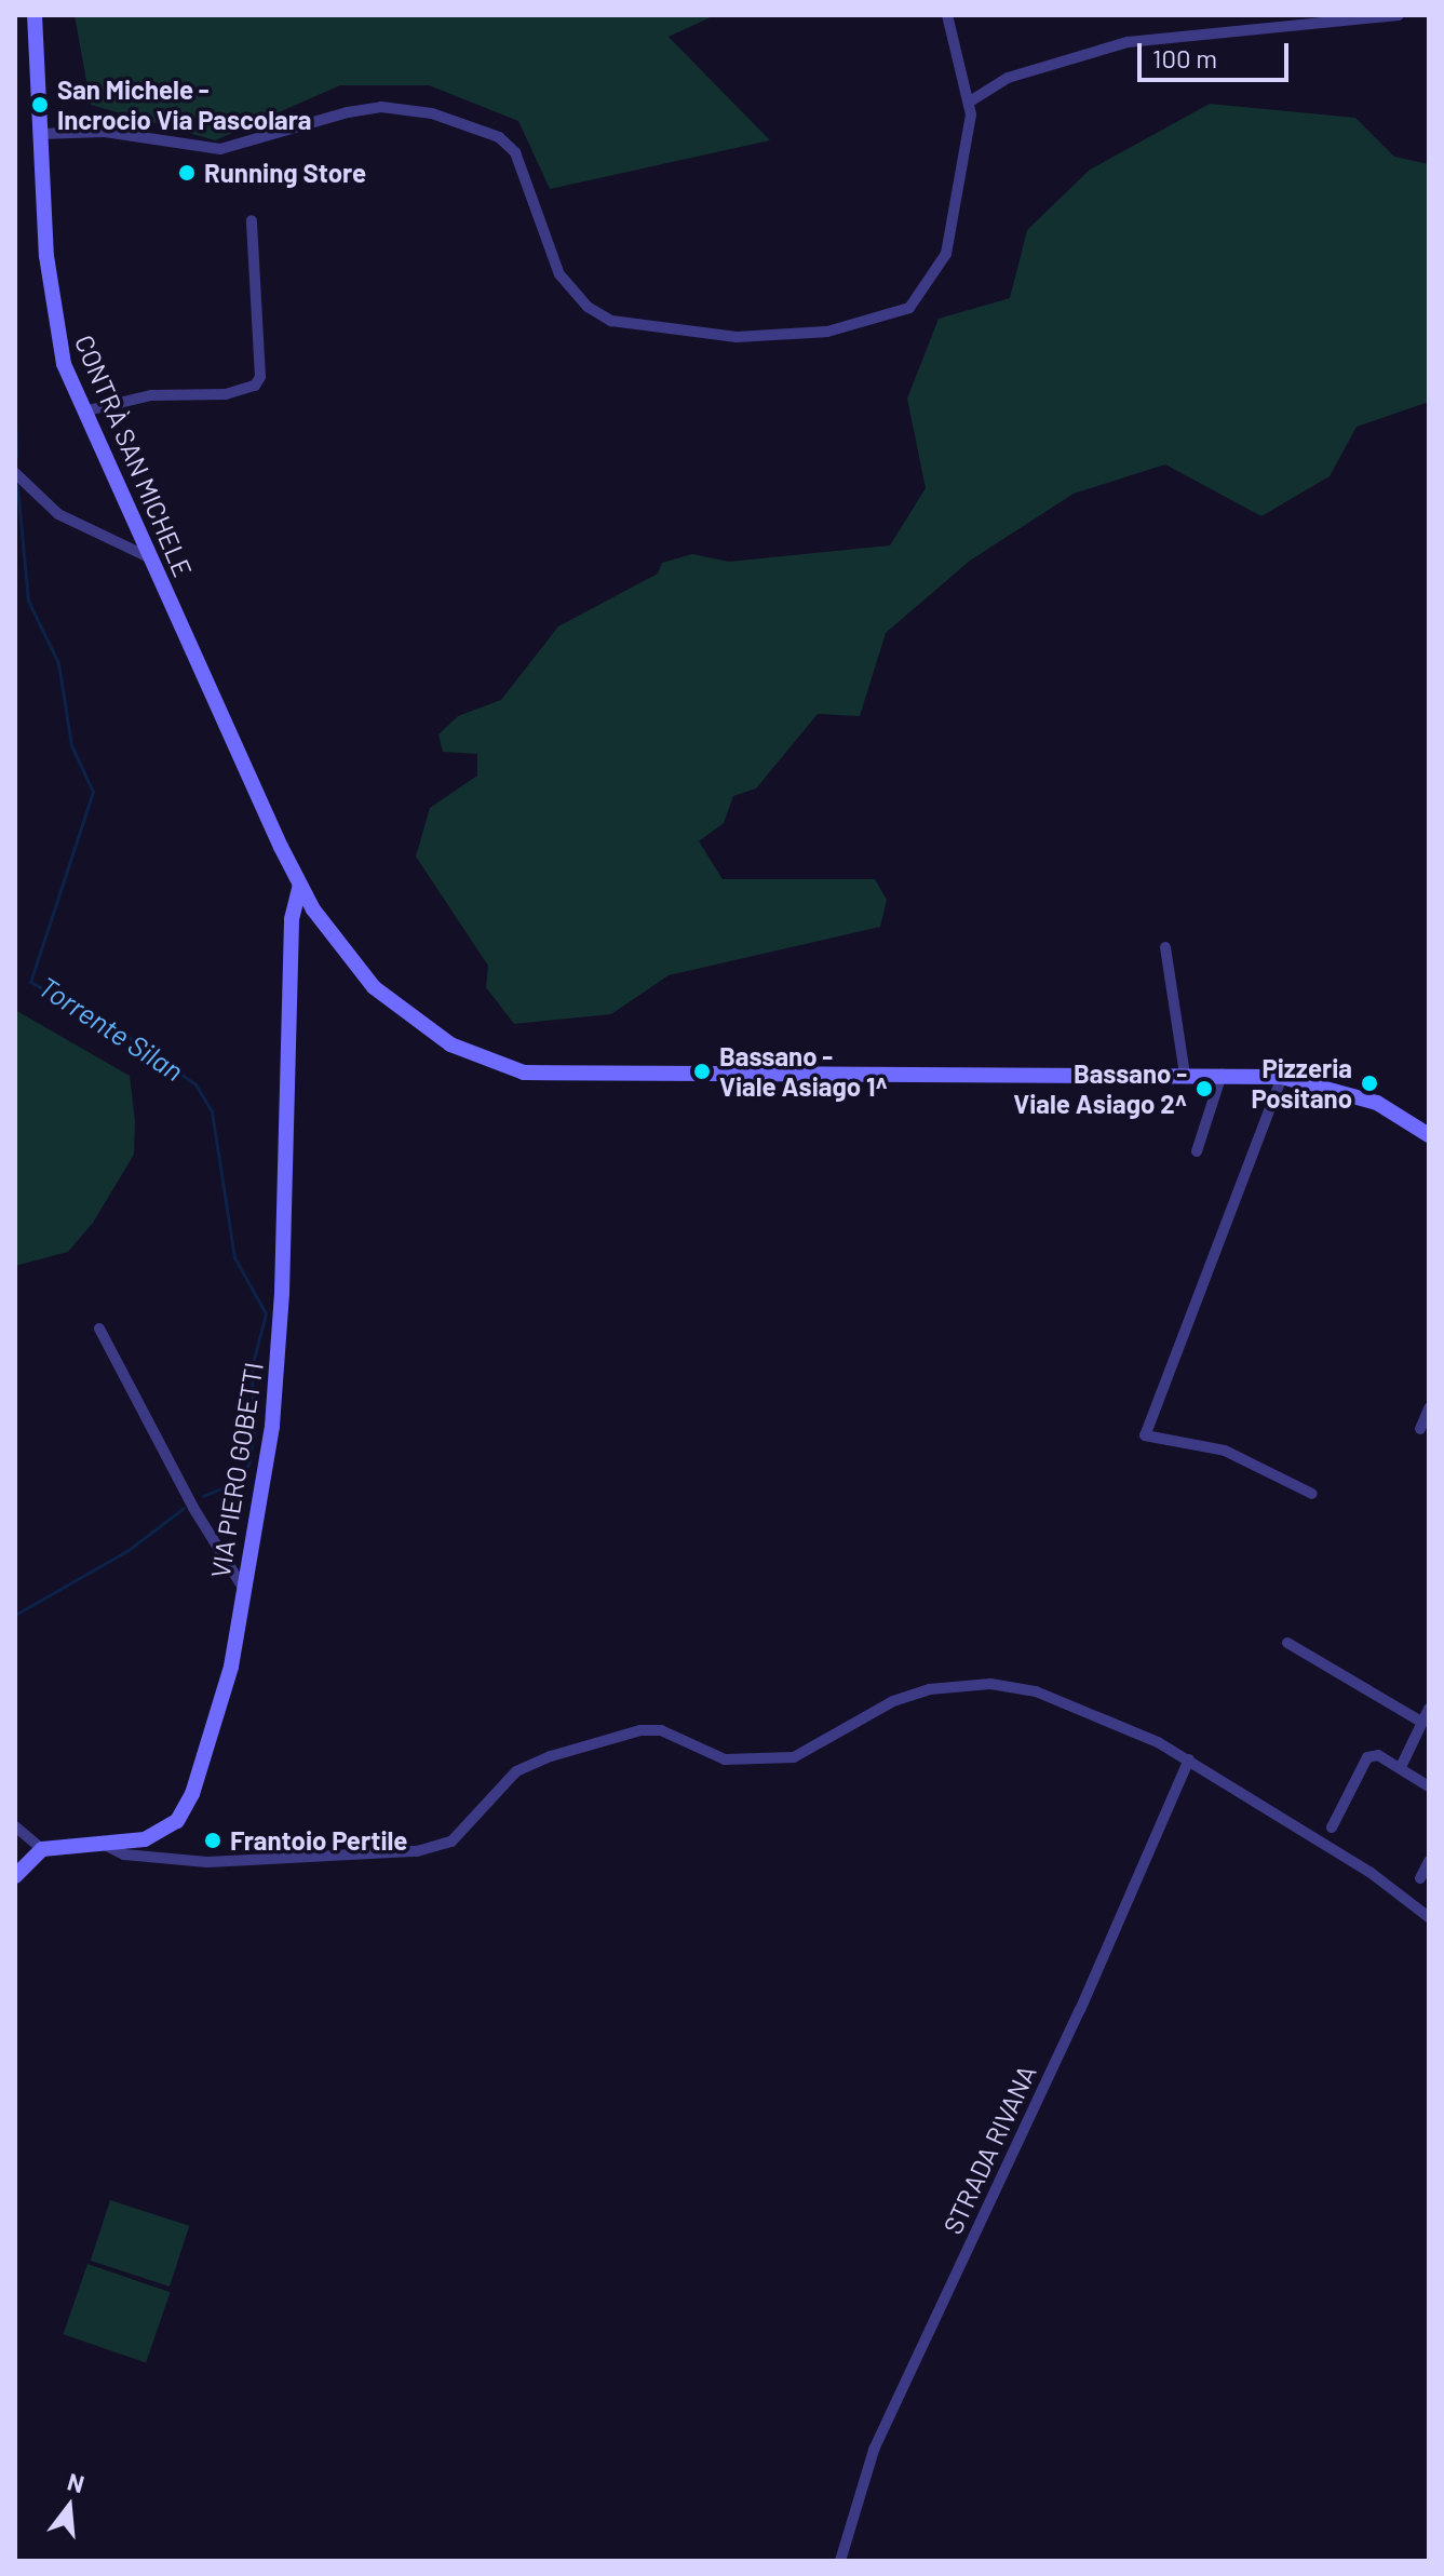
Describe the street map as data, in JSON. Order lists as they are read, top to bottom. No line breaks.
{"streets":{"main road":["CONTRÀ SAN MICHELE","VIA PIERO GOBETTI"],"street":["STRADA RIVANA"]},"crossings":[["CONTRÀ SAN MICHELE","VIA PIERO GOBETTI"]],"water":["Torrente Silan"],"places":["San Michele - Incrocio Via Pascolara","Running Store","Bassano - Viale Asiago 1^","Pizzeria Positano","Bassano - Viale Asiago 2^","Frantoio Pertile"],"scale_bar":"100 m","north":"top"}
